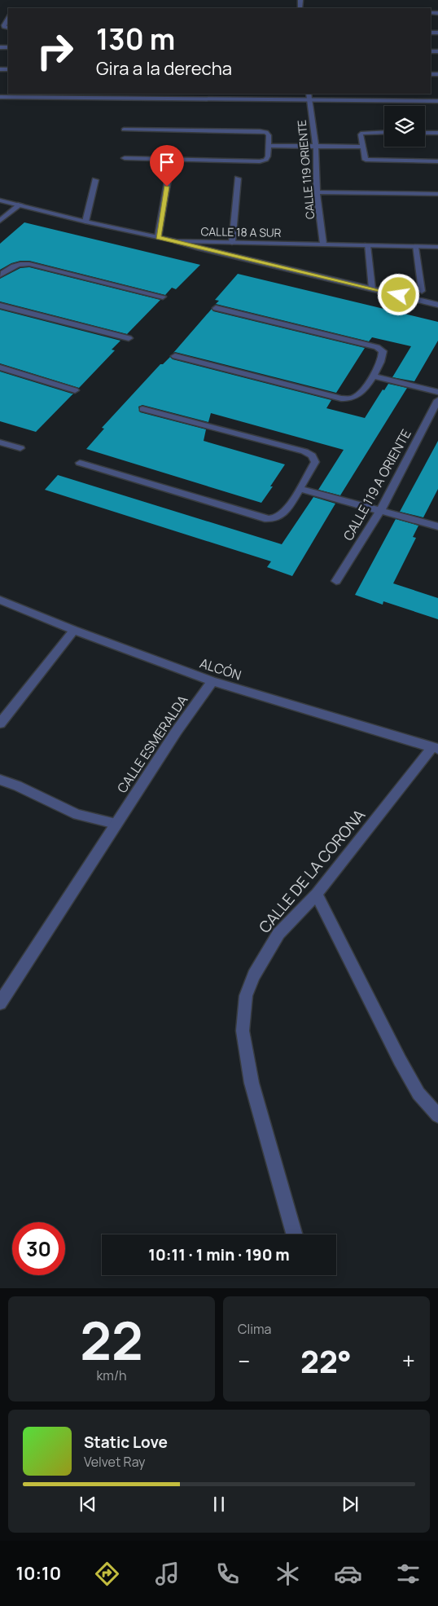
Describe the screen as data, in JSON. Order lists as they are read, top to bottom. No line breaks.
{"streets":{"street":["CALLE 119 ORIENTE","CALLE 18 A SUR","CALLE 119 A ORIENTE","ALCÓN","CALLE ESMERALDA","CALLE DE LA CORONA"]},"crossings":[["CALLE 119 ORIENTE","CALLE 18 A SUR"],["ALCÓN","CALLE ESMERALDA"],["ALCÓN","CALLE DE LA CORONA"]],"page":{"turn":["130 m","Gira a la derecha"],"limit":"30","trip":"10:11 · 1 min · 190 m","tile":[["22","km/h"],"Clima"],"heat":["−","22°","+"],"song":["Static Love","Velvet Ray"],"tabs":"10:10"}}
